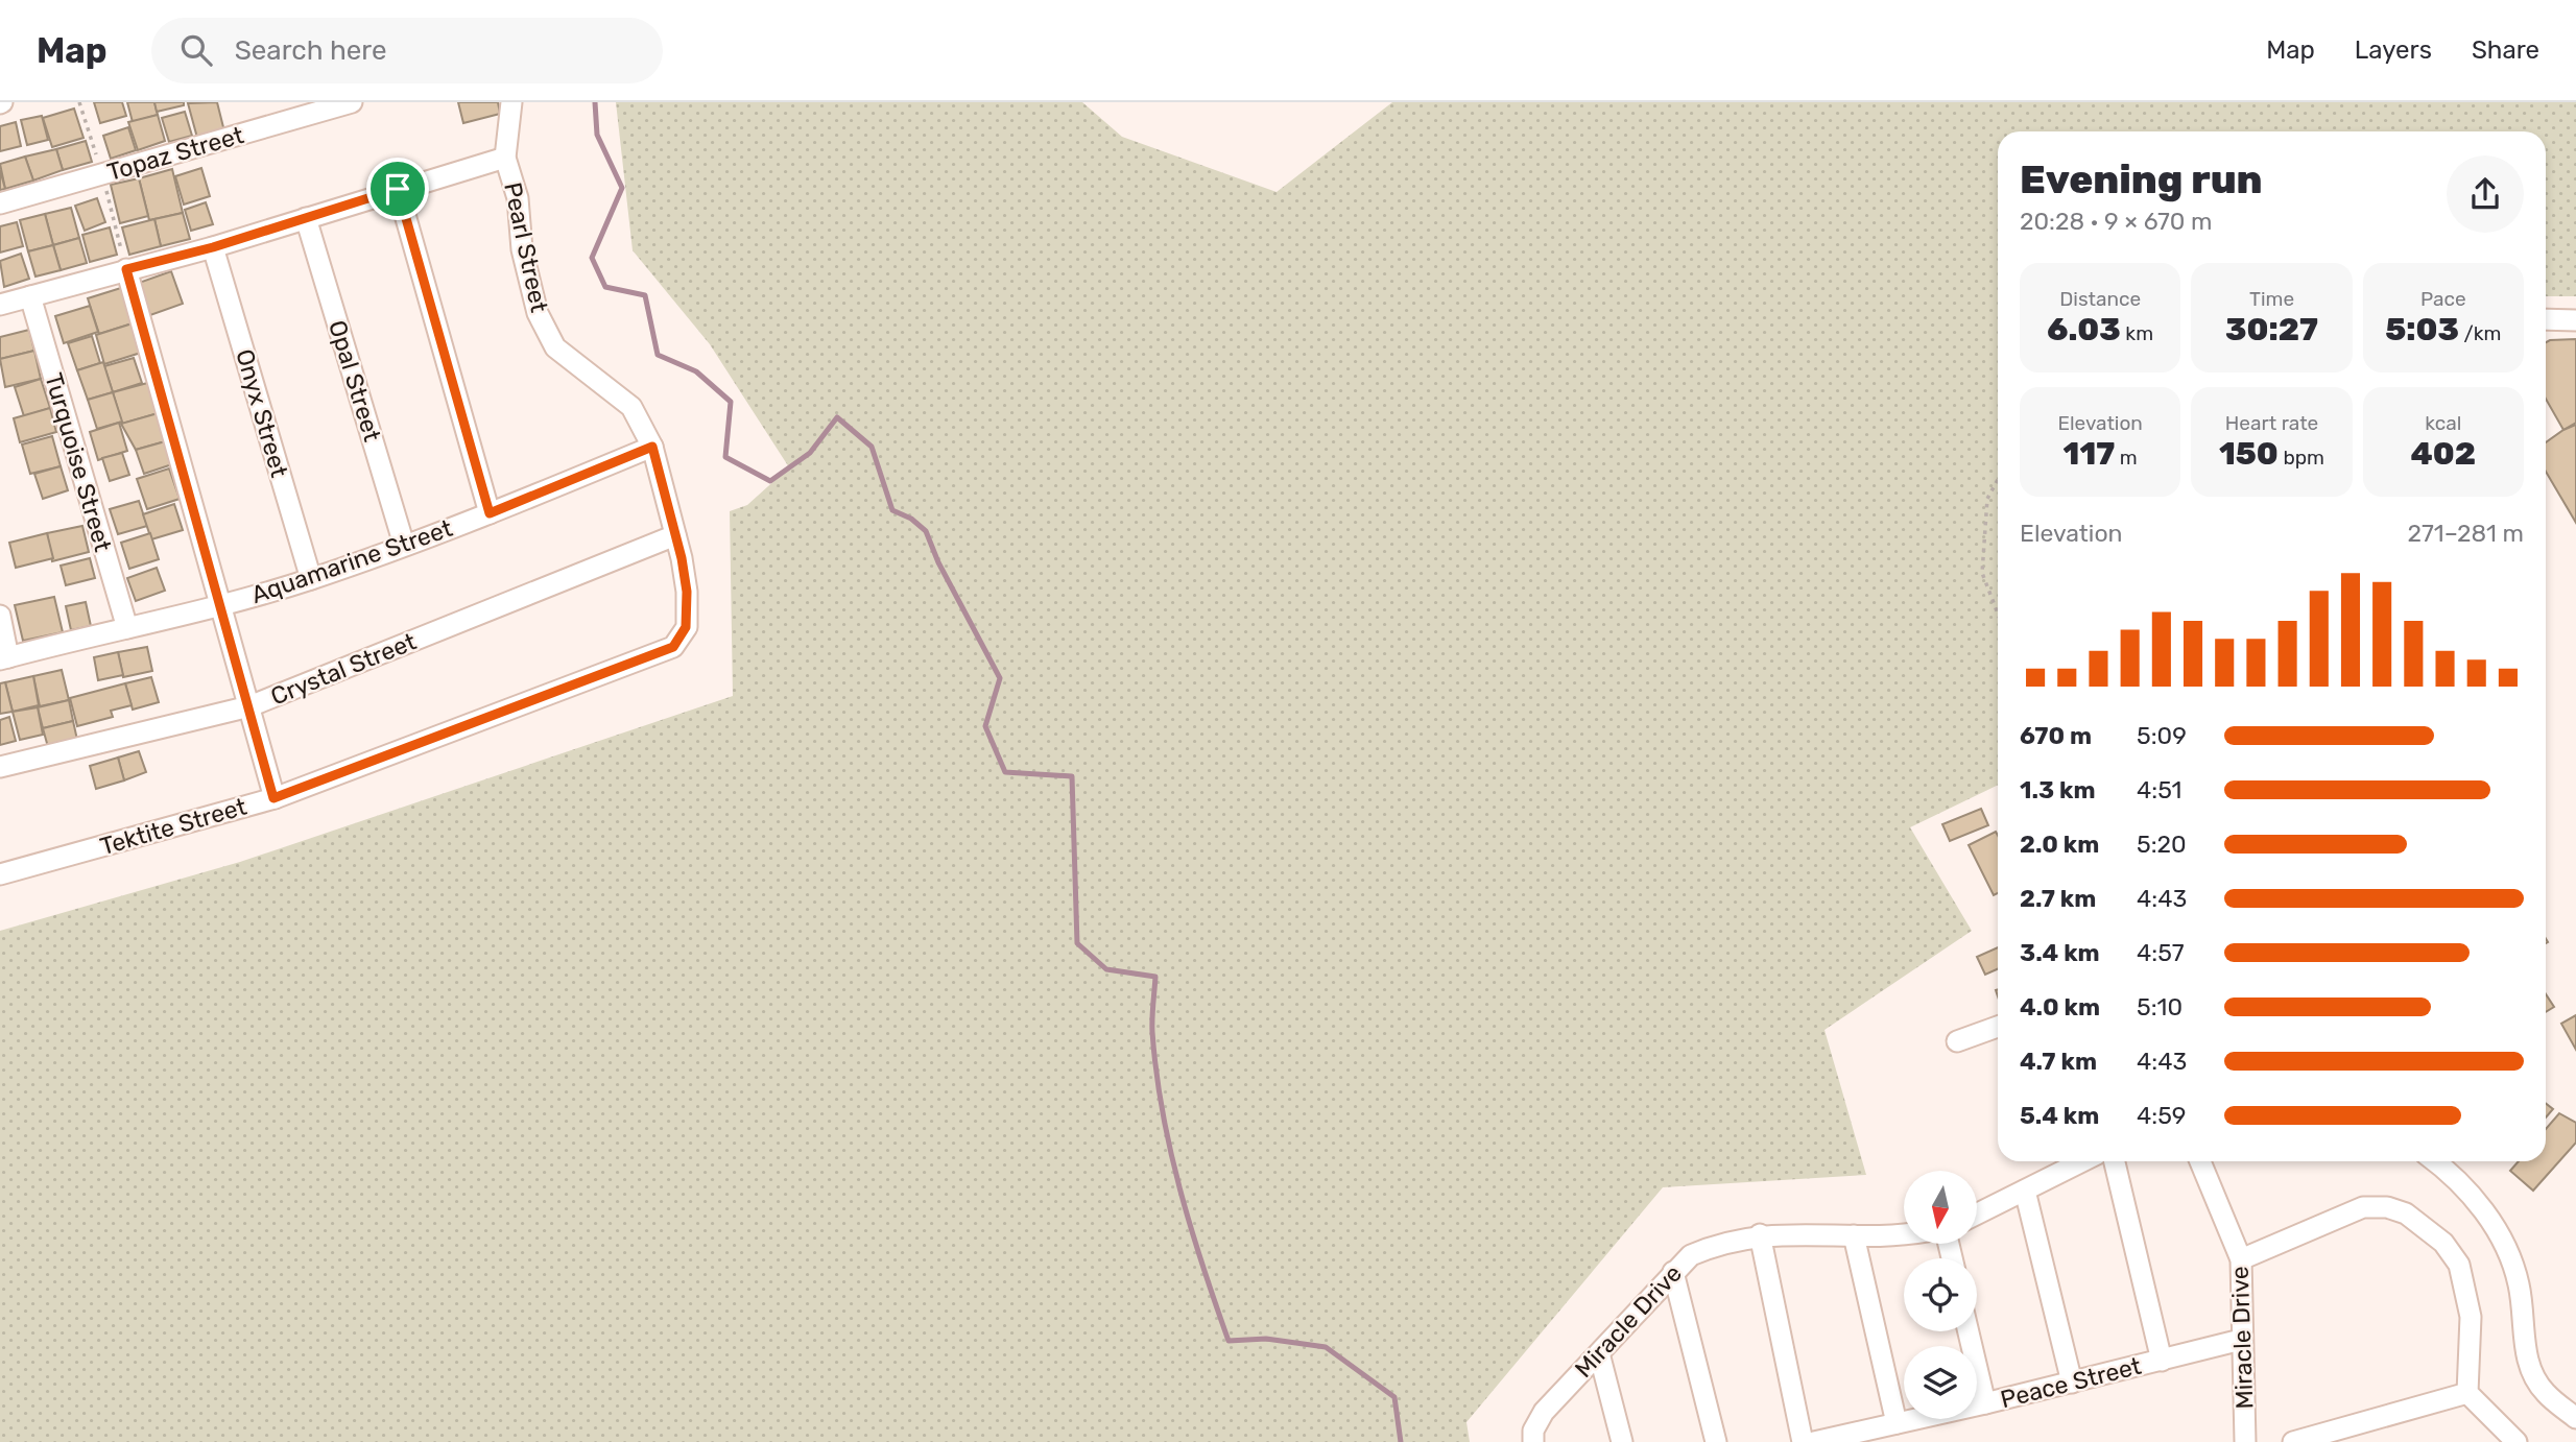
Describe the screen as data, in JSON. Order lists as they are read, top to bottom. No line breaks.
{"streets":{"street":["Topaz Street","Pearl Street","Opal Street","Onyx Street","Turquoise Street","Aquamarine Street","Crystal Street","Tektite Street","Miracle Drive","Peace Street"]},"crossings":[["Pearl Street","Aquamarine Street"],["Pearl Street","Crystal Street"],["Pearl Street","Tektite Street"],["Opal Street","Aquamarine Street"],["Onyx Street","Aquamarine Street"],["Turquoise Street","Aquamarine Street"],["Miracle Drive","Peace Street"]],"north":"bottom","page":{"header":"Map","search":"Search here","nav":["Map","Layers","Share"],"heading":["Evening run","20:28 · 9 × 670 m"],"stats":[["Distance","6.03 km"],["Time","30:27"],["Pace","5:03 /km"],["Elevation","117 m"],["Heart rate","150 bpm"],["kcal","402"]],"chart":["Elevation","271–281 m"],"list":[{"name":"670 m","note":"5:09"},{"name":"1.3 km","note":"4:51"},{"name":"2.0 km","note":"5:20"},{"name":"2.7 km","note":"4:43"},{"name":"3.4 km","note":"4:57"},{"name":"4.0 km","note":"5:10"},{"name":"4.7 km","note":"4:43"},{"name":"5.4 km","note":"4:59"}]}}
